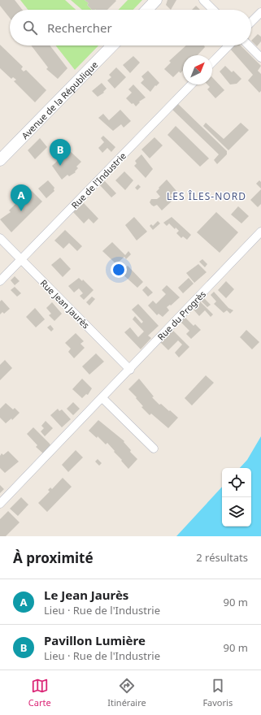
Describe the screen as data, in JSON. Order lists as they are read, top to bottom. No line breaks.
{"streets":{"street":["Avenue de la République","Rue de l'Industrie","Rue Jean Jaurès","Rue du Progrès"]},"crossings":[["Rue de l'Industrie","Rue Jean Jaurès"],["Rue Jean Jaurès","Rue du Progrès"]],"districts":["LES ÎLES-NORD"],"north":"top right","page":{"search":"Rechercher","pins":["B","A"],"heading":["À proximité","2 résultats"],"list":[{"mark":"A","name":"Le Jean Jaurès","note":"Lieu · Rue de l'Industrie","value":"90 m"},{"mark":"B","name":"Pavillon Lumière","note":"Lieu · Rue de l'Industrie","value":"90 m"}],"nav":["Carte","Itinéraire","Favoris"]}}
